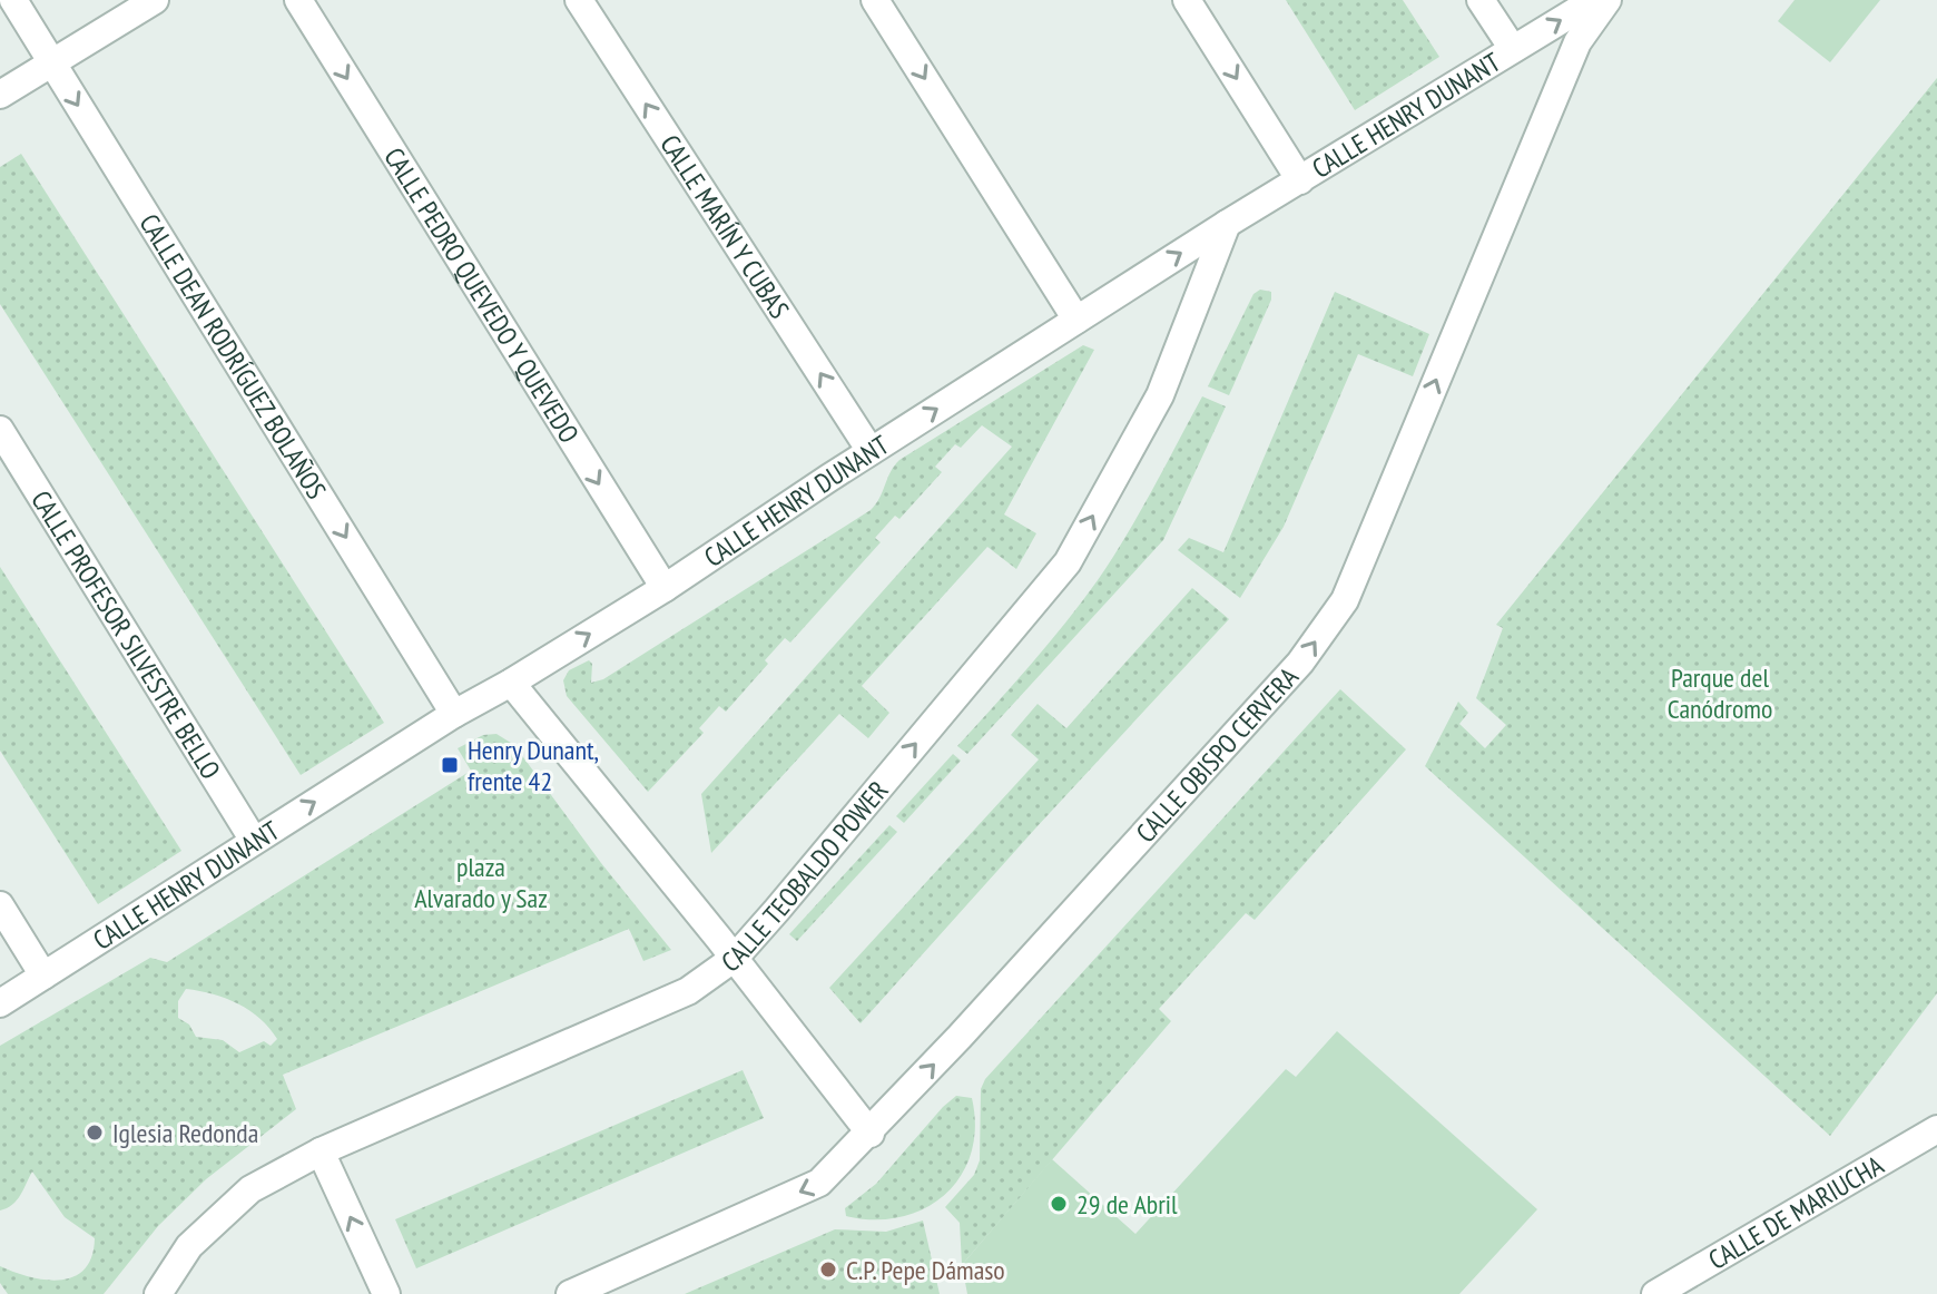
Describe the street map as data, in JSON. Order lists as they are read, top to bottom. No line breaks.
{"streets":{"street":["CALLE HENRY DUNANT","CALLE MARÍN Y CUBAS","CALLE PEDRO QUEVEDO Y QUEVEDO","CALLE DEAN RODRÍGUEZ BOLAÑOS","CALLE PROFESOR SILVESTRE BELLO","CALLE OBISPO CERVERA","CALLE TEOBALDO POWER","CALLE DE MARIUCHA"]},"crossings":[["CALLE HENRY DUNANT","CALLE MARÍN Y CUBAS"],["CALLE HENRY DUNANT","CALLE PEDRO QUEVEDO Y QUEVEDO"],["CALLE HENRY DUNANT","CALLE DEAN RODRÍGUEZ BOLAÑOS"],["CALLE HENRY DUNANT","CALLE PROFESOR SILVESTRE BELLO"],["CALLE HENRY DUNANT","CALLE TEOBALDO POWER"]],"one_way":["CALLE HENRY DUNANT","CALLE MARÍN Y CUBAS","CALLE PEDRO QUEVEDO Y QUEVEDO","CALLE DEAN RODRÍGUEZ BOLAÑOS","CALLE TEOBALDO POWER"],"parks":["Parque del Canódromo","plaza Alvarado y Saz"],"places":{"transit":["Henry Dunant, frente 42"],"other":["Iglesia Redonda","29 de Abril","C.P. Pepe Dámaso"]}}
